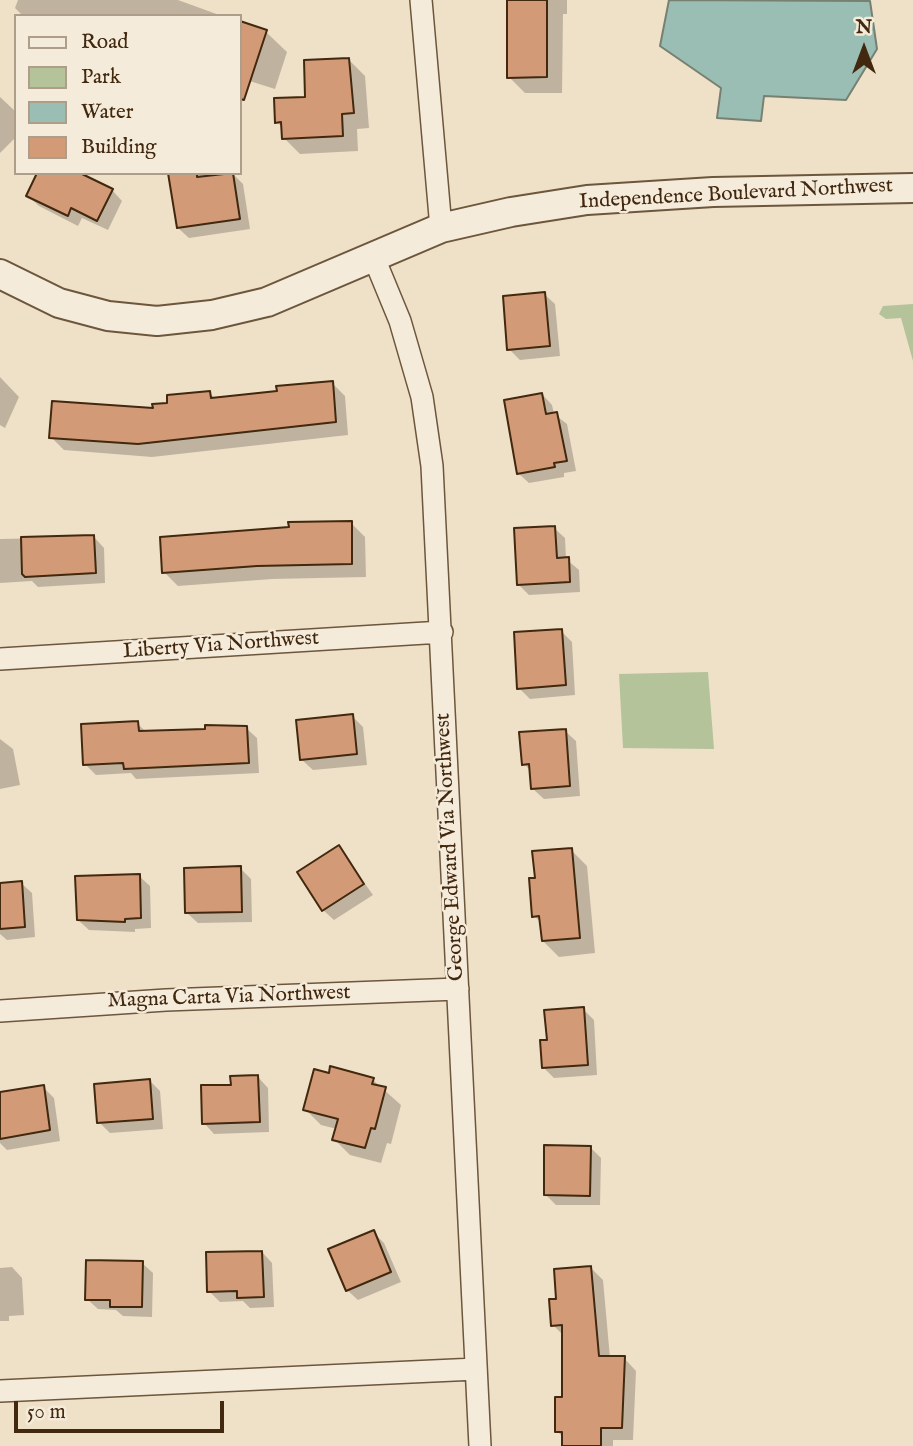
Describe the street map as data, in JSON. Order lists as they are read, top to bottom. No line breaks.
{"streets":{"street":["Independence Boulevard Northwest","Liberty Via Northwest","George Edward Via Northwest","Magna Carta Via Northwest"]},"crossings":[["Independence Boulevard Northwest","George Edward Via Northwest"],["Liberty Via Northwest","George Edward Via Northwest"],["George Edward Via Northwest","Magna Carta Via Northwest"]],"legend":["Road","Park","Water","Building"],"scale_bar":"50 m","north":"top"}
